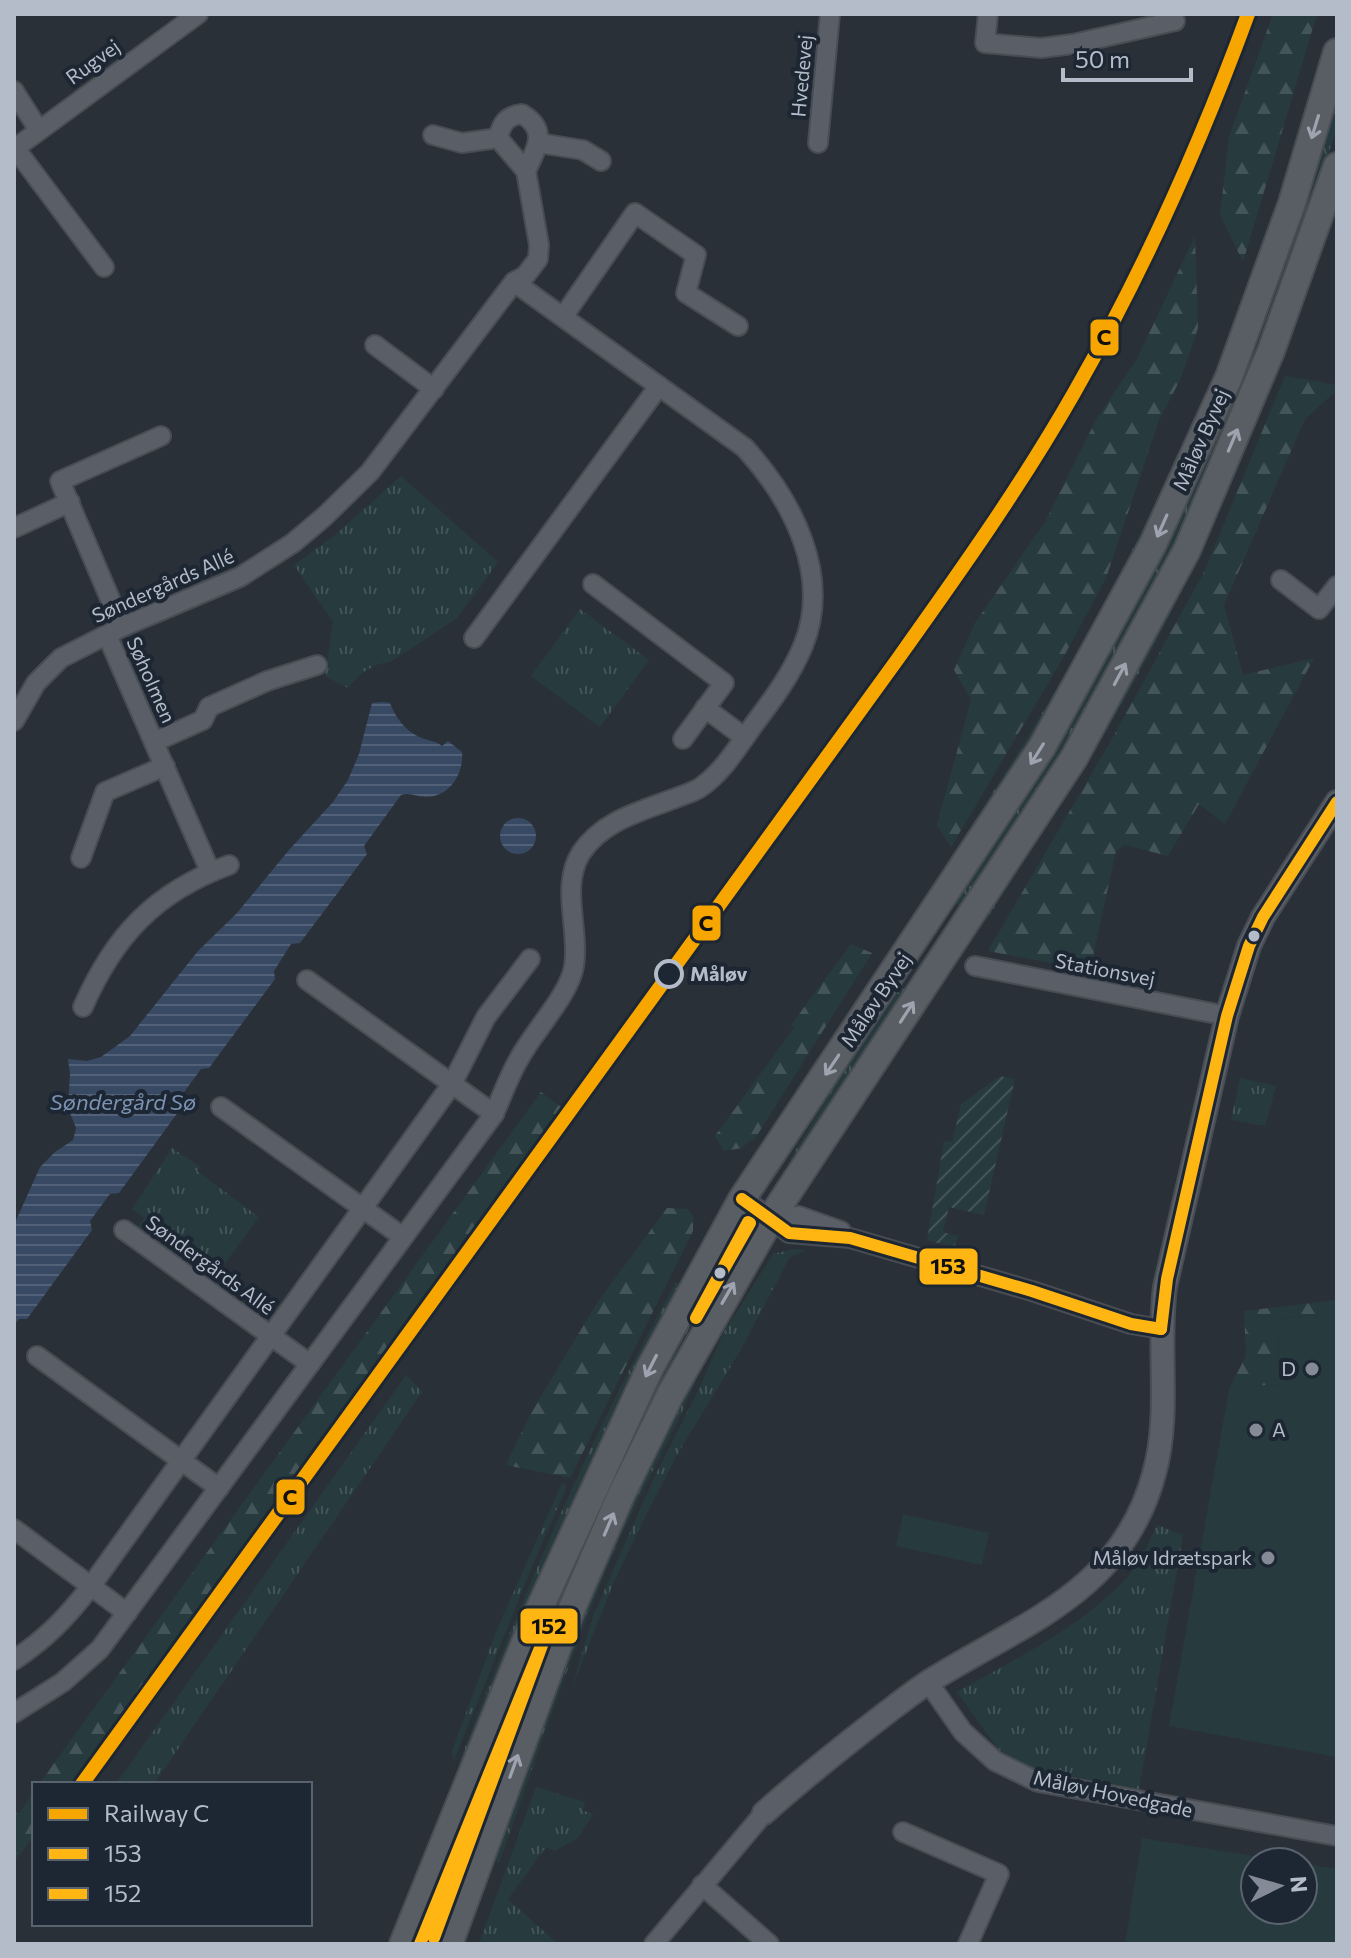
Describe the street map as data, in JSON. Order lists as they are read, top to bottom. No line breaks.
{"streets":{"main road":["Måløv Byvej"],"street":["Rugvej","Hvedevej","Søndergårds Allé","Søholmen","Stationsvej","Måløv Hovedgade"]},"crossings":[["Søndergårds Allé","Søholmen"]],"water":["Søndergård Sø"],"places":["Måløv","D","A","Måløv Idrætspark"],"lines":["rail line C","transit line 153","transit line 152"],"legend":["Railway C","153","152"],"scale_bar":"50 m","north":"right"}
